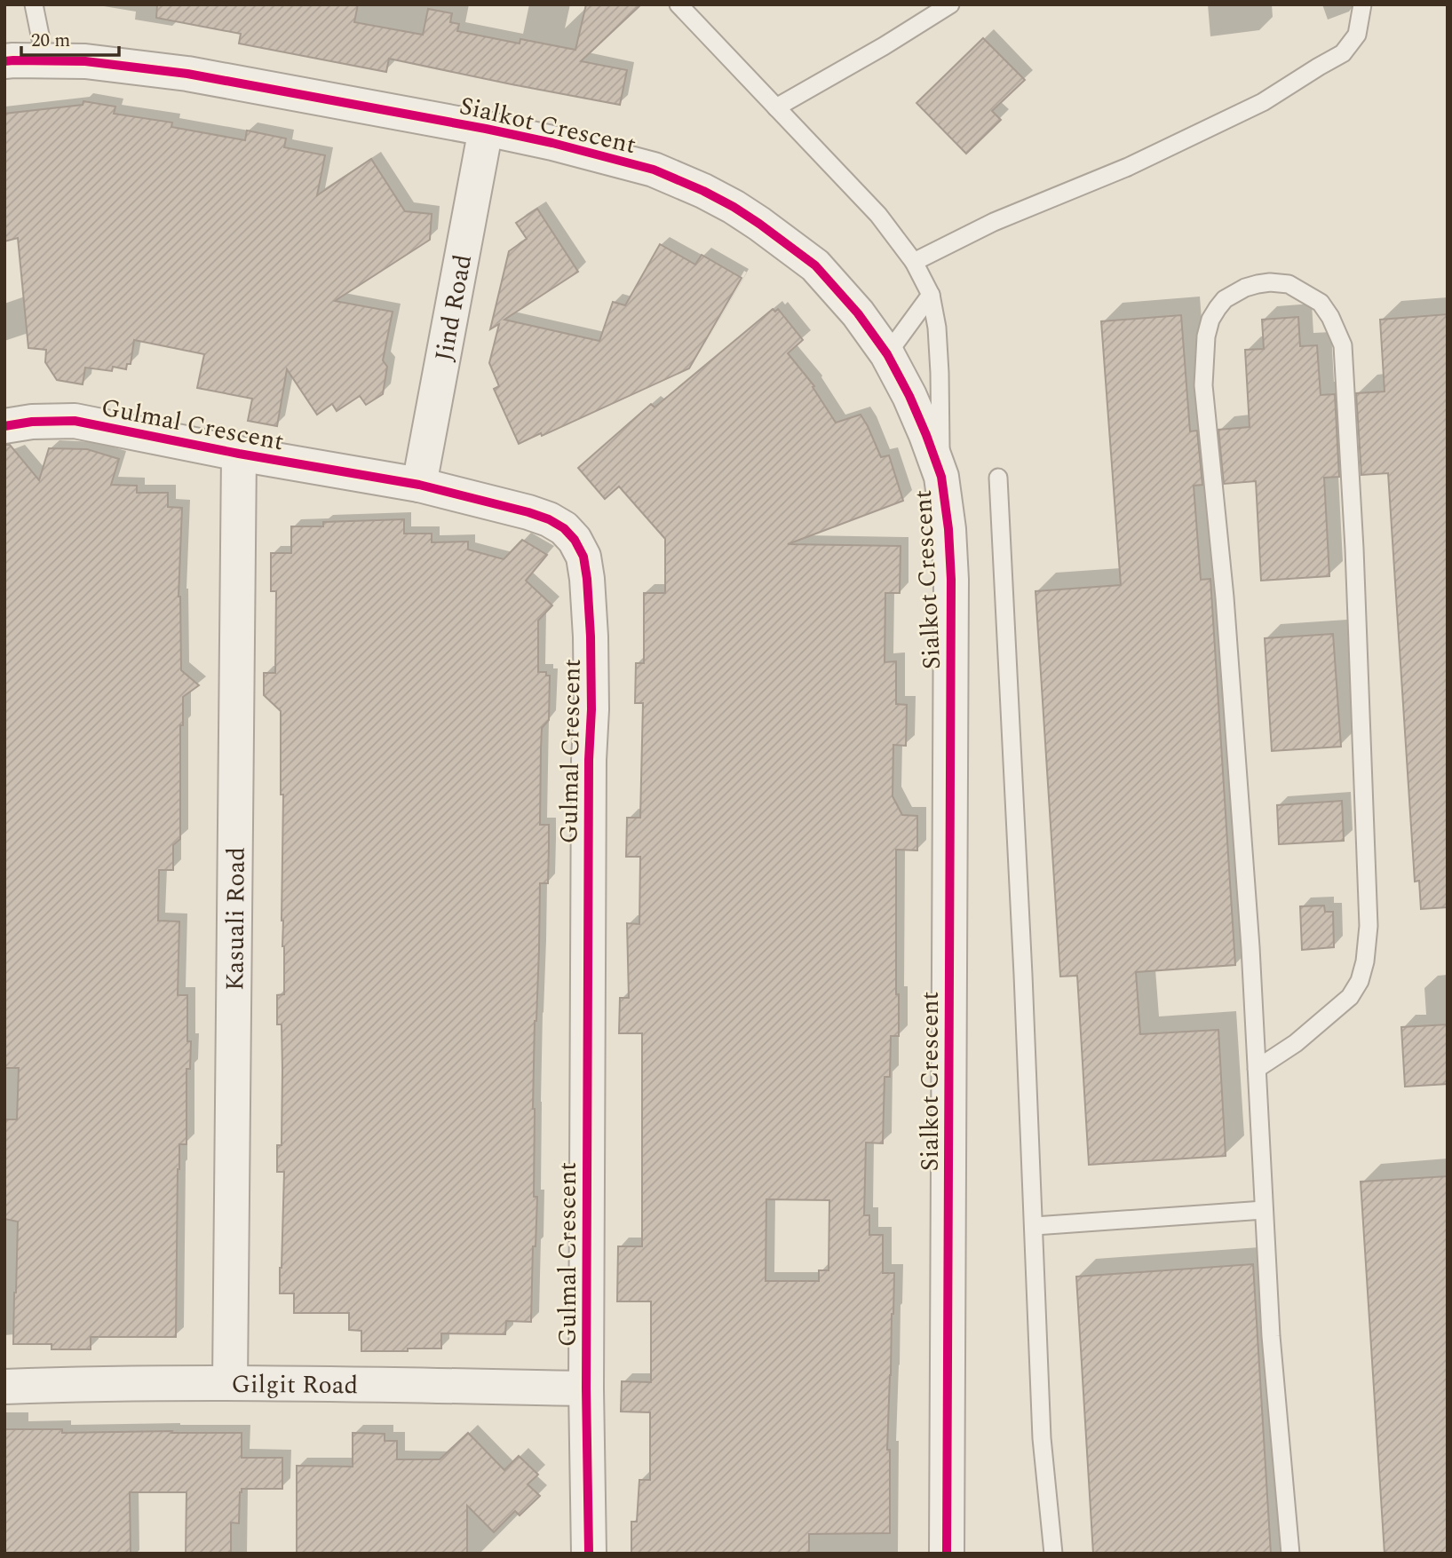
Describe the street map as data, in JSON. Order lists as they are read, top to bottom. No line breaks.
{"streets":{"street":["Sialkot Crescent","Jind Road","Gulmal Crescent","Kasuali Road","Gilgit Road"]},"crossings":[["Sialkot Crescent","Jind Road"],["Jind Road","Gulmal Crescent"],["Gulmal Crescent","Kasuali Road"],["Gulmal Crescent","Gilgit Road"],["Kasuali Road","Gilgit Road"]],"scale_bar":"20 m"}
